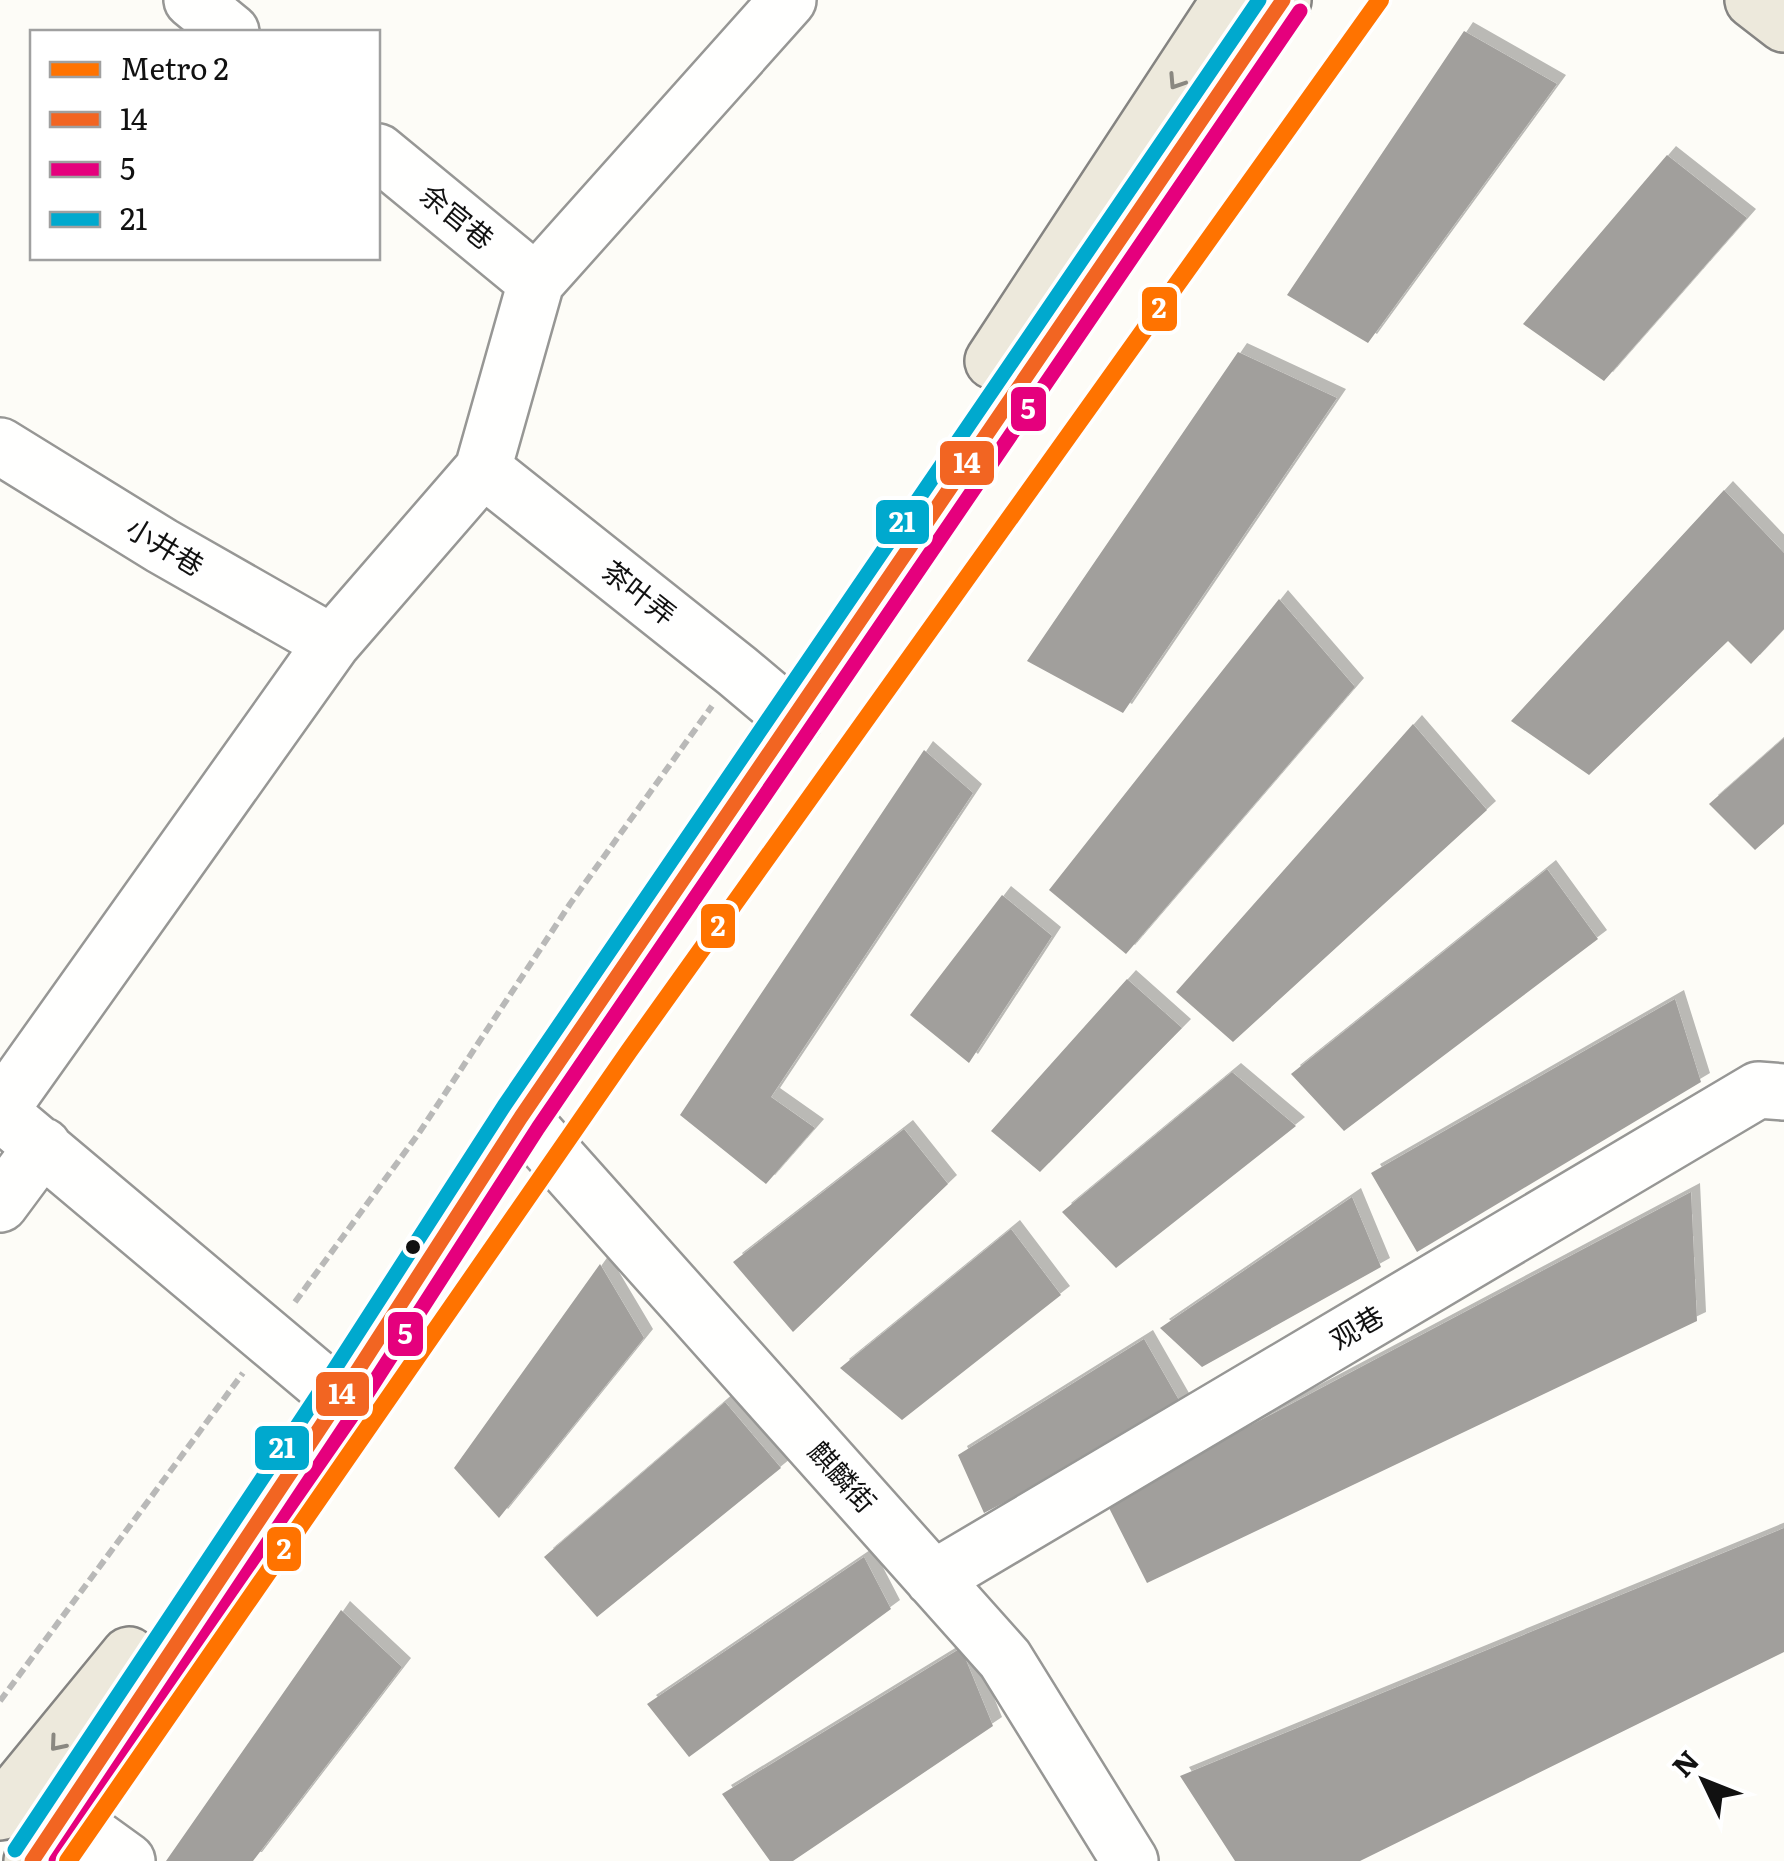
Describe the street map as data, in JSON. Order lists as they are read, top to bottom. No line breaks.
{"streets":{"street":["余官巷","小井巷","茶叶弄","观巷","麒麟街"]},"crossings":[["观巷","麒麟街"]],"lines":["metro line 2","transit line 14","transit line 21","transit line 5"],"legend":["Metro 2","14","5","21"],"north":"top left"}
